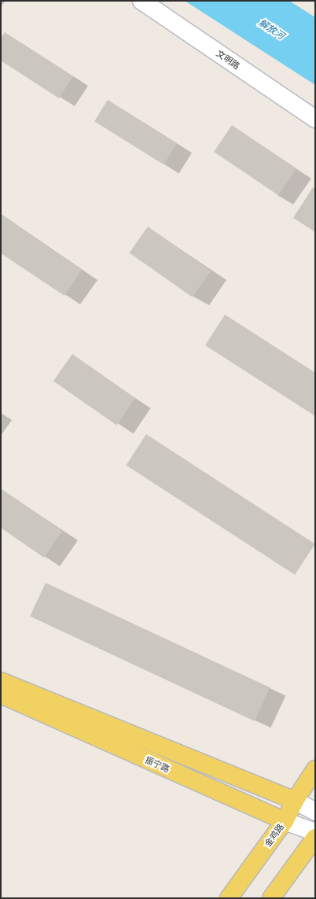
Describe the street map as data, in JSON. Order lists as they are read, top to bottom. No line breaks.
{"streets":{"main road":["振宁路","金鸡路"],"street":["文明路"]},"crossings":[["振宁路","金鸡路"]],"water":["解放河"]}
